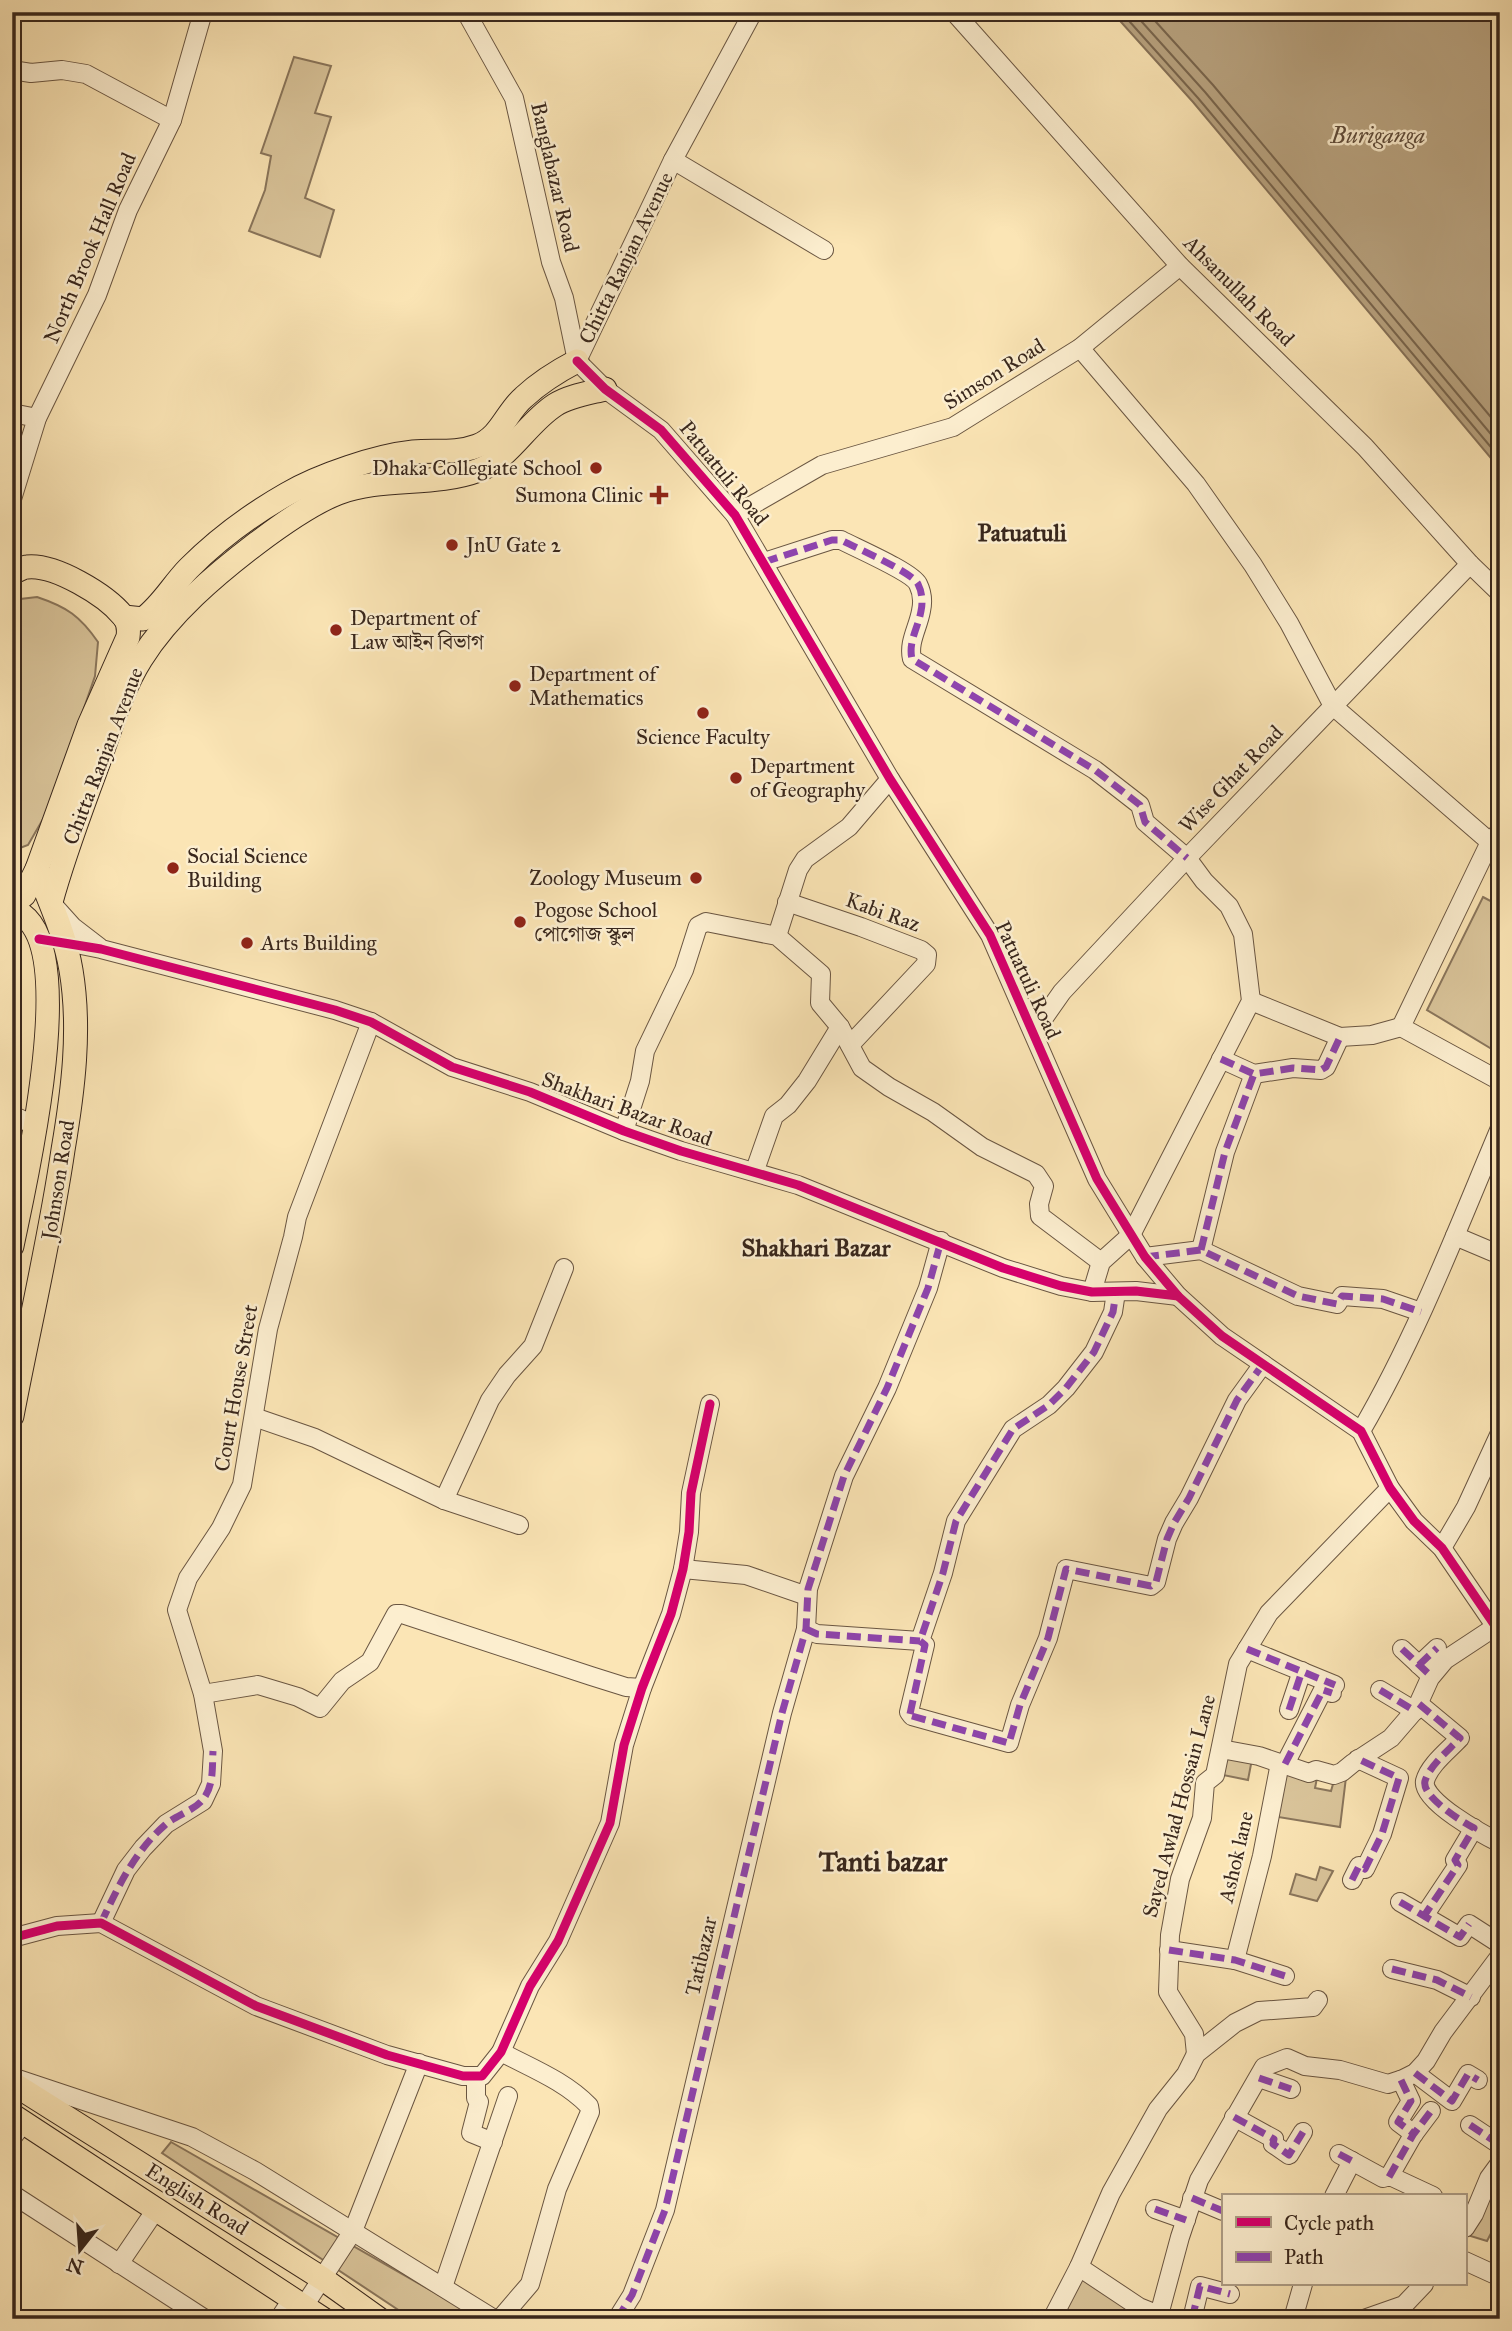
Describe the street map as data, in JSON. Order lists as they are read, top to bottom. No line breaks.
{"streets":{"main road":["Chitta Ranjan Avenue","Johnson Road","English Road"],"street":["Banglabazar Road","North Brook Hall Road","Ahsanullah Road","Simson Road","Patuatuli Road","Wise Ghat Road","Kabi Raz","Shakhari Bazar Road","Court House Street","Sayed Awlad Hossain Lane","Ashok lane","Tatibazar"]},"crossings":[["Banglabazar Road","Chitta Ranjan Avenue"],["Banglabazar Road","Patuatuli Road"],["Chitta Ranjan Avenue","Patuatuli Road"],["Ahsanullah Road","Simson Road"],["Ahsanullah Road","Wise Ghat Road"],["Simson Road","Patuatuli Road"],["Patuatuli Road","Wise Ghat Road"],["Patuatuli Road","Shakhari Bazar Road"],["Patuatuli Road","Sayed Awlad Hossain Lane"],["Shakhari Bazar Road","Johnson Road"],["Shakhari Bazar Road","Court House Street"],["Shakhari Bazar Road","Tatibazar"]],"districts":["Patuatuli","Shakhari Bazar","Tanti bazar"],"water":["Buriganga"],"places":{"other":["Dhaka Collegiate School","JnU Gate 2","Department of Law আইন বিভাগ","Department of Mathematics","Science Faculty","Department of Geography","Social Science Building","Zoology Museum","Pogose School পোগোজ স্কুল","Arts Building"],"health":["Sumona Clinic"]},"legend":["Cycle path","Path"],"north":"bottom"}
